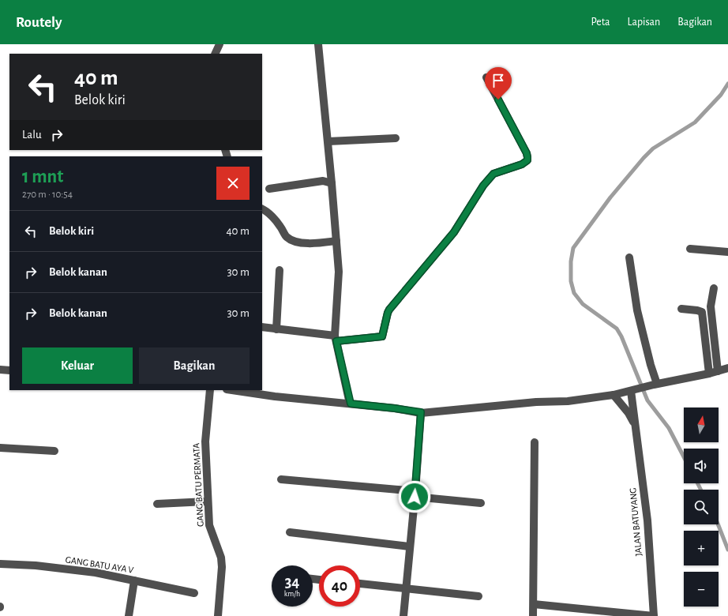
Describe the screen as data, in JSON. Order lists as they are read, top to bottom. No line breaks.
{"streets":{"street":["GANG BATU PERMATA","JALAN BATUYANG","GANG BATU AYA V"]},"north":"top","page":{"header":"Routely","nav":["Peta","Lapisan","Bagikan"],"turn":["40 m","Belok kiri"],"then":"Lalu","heading":["1 mnt","270 m · 10:54"],"list":[{"name":"Belok kiri","value":"40 m"},{"name":"Belok kanan","value":"30 m"},{"name":"Belok kanan","value":"30 m"}],"buttons":["Keluar","Bagikan"],"map_buttons":["+","−"],"speed":"34 km/h","limit":"40"}}
